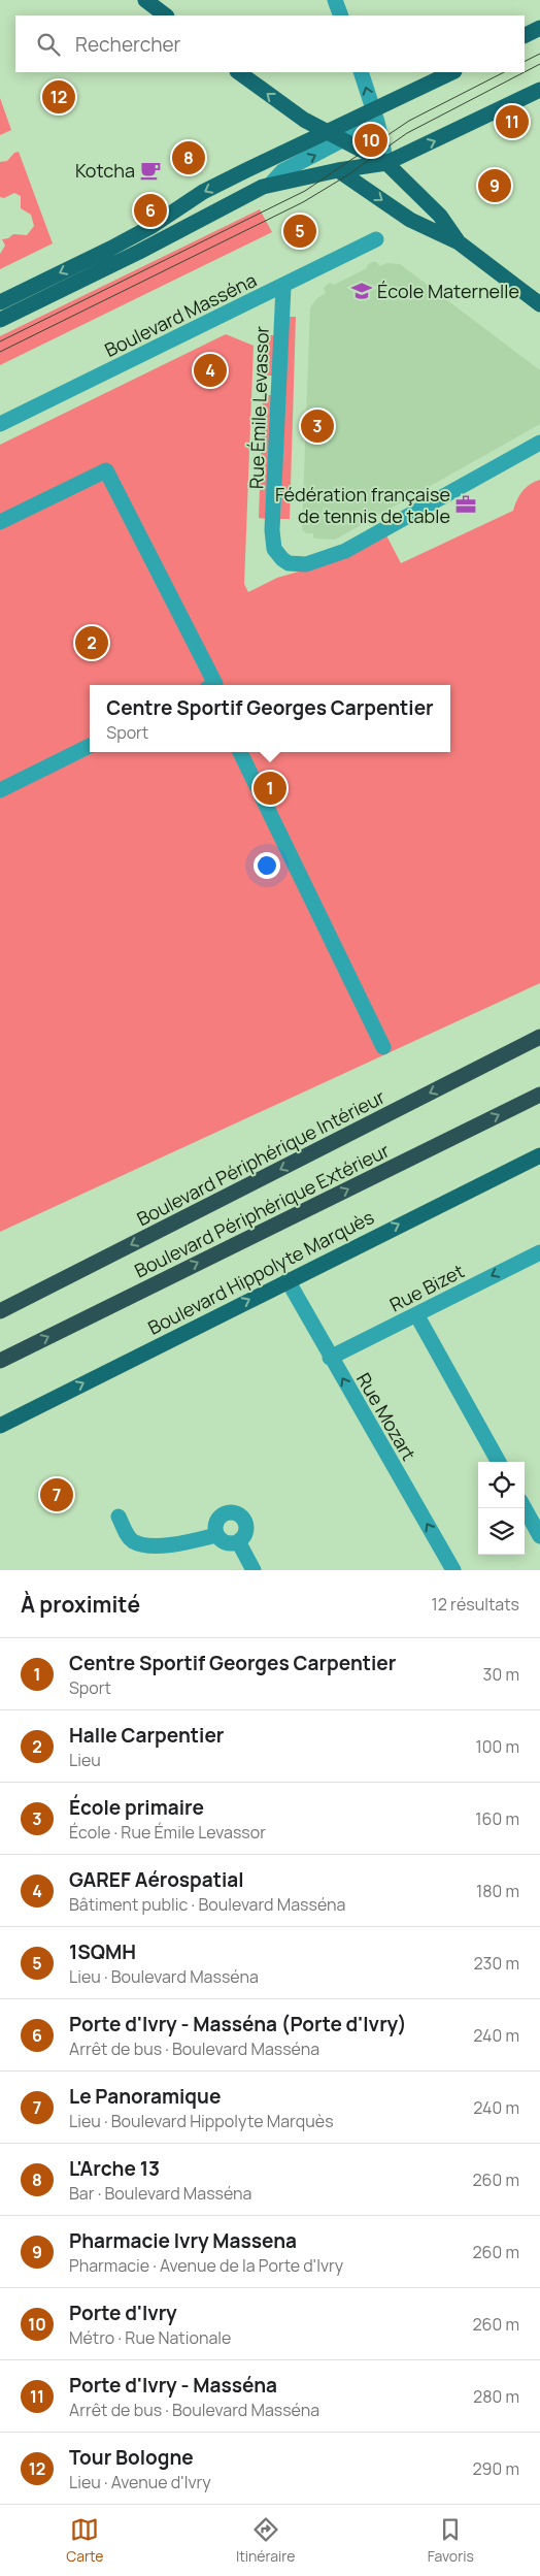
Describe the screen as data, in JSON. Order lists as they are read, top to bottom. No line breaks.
{"streets":{"highway":["Boulevard Périphérique Intérieur","Boulevard Périphérique Extérieur"],"main road":["Boulevard Hippolyte Marquès"],"street":["Boulevard Masséna","Rue Émile Levassor","Rue Bizet","Rue Mozart"]},"crossings":[["Boulevard Masséna","Rue Émile Levassor"],["Boulevard Hippolyte Marquès","Rue Mozart"],["Rue Bizet","Rue Mozart"]],"one_way":["Boulevard Périphérique Intérieur","Boulevard Périphérique Extérieur","Boulevard Hippolyte Marquès","Rue Bizet"],"places":{"cafe":["Kotcha"],"school or university":["École Maternelle"],"office":["Fédération française de tennis de table"]},"page":{"search":"Rechercher","pins":["12","11","10","8","9","6","5","4","3","2","1","7"],"popup":["Centre Sportif Georges Carpentier","Sport"],"heading":["À proximité","12 résultats"],"list":[{"mark":"1","name":"Centre Sportif Georges Carpentier","note":"Sport","value":"30 m"},{"mark":"2","name":"Halle Carpentier","note":"Lieu","value":"100 m"},{"mark":"3","name":"École primaire","note":"École · Rue Émile Levassor","value":"160 m"},{"mark":"4","name":"GAREF Aérospatial","note":"Bâtiment public · Boulevard Masséna","value":"180 m"},{"mark":"5","name":"1SQMH","note":"Lieu · Boulevard Masséna","value":"230 m"},{"mark":"6","name":"Porte d'Ivry - Masséna (Porte d'Ivry)","note":"Arrêt de bus · Boulevard Masséna","value":"240 m"},{"mark":"7","name":"Le Panoramique","note":"Lieu · Boulevard Hippolyte Marquès","value":"240 m"},{"mark":"8","name":"L'Arche 13","note":"Bar · Boulevard Masséna","value":"260 m"},{"mark":"9","name":"Pharmacie Ivry Massena","note":"Pharmacie · Avenue de la Porte d'Ivry","value":"260 m"},{"mark":"10","name":"Porte d'Ivry","note":"Métro · Rue Nationale","value":"260 m"},{"mark":"11","name":"Porte d'Ivry - Masséna","note":"Arrêt de bus · Boulevard Masséna","value":"280 m"},{"mark":"12","name":"Tour Bologne","note":"Lieu · Avenue d'Ivry","value":"290 m"}],"nav":["Carte","Itinéraire","Favoris"]}}
